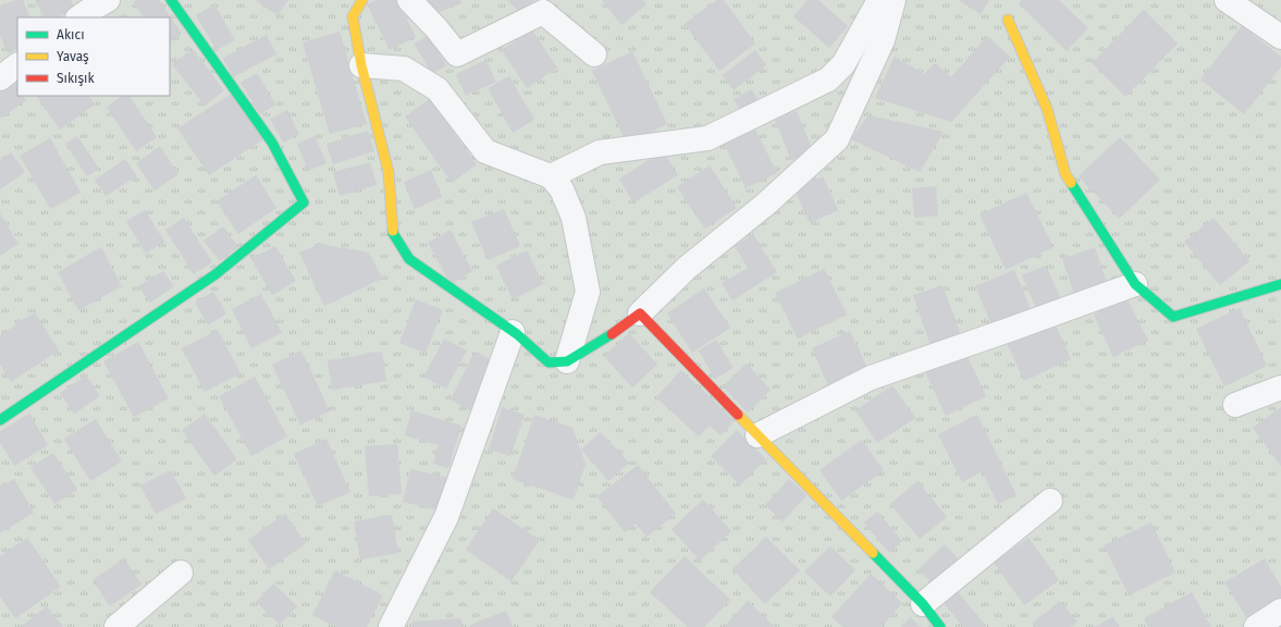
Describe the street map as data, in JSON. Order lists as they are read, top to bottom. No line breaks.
{"legend":["Akıcı","Yavaş","Sıkışık"]}
